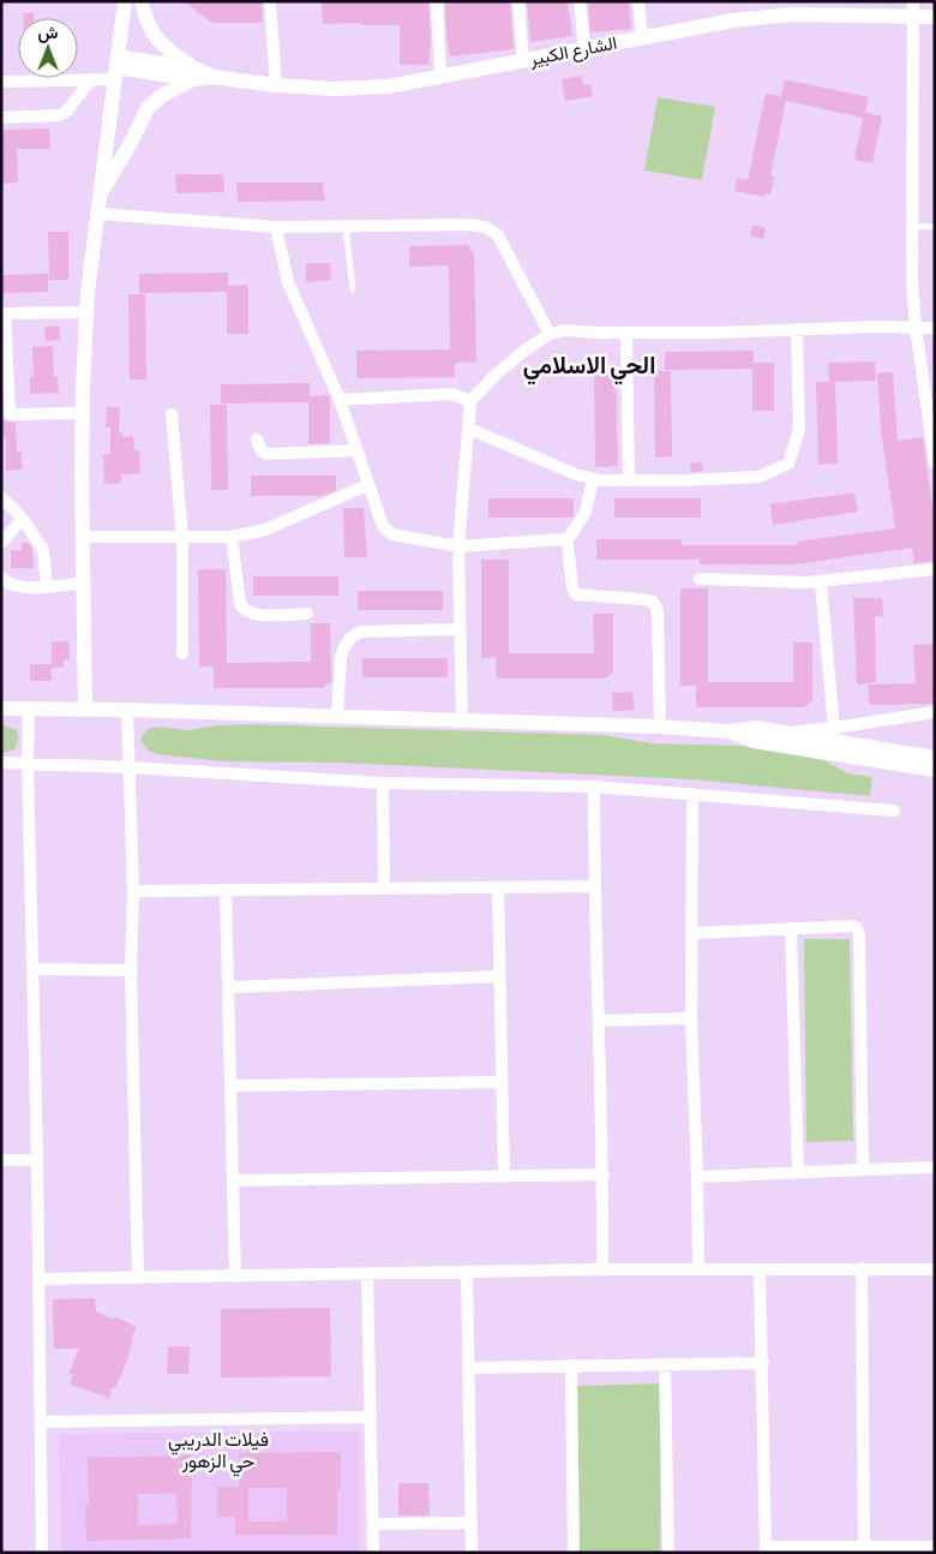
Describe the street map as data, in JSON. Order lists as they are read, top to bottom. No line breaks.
{"streets":{"street":["الشارع الكبير"]},"districts":["الحي الاسلامي","فيلات الدريبي حي الزهور"],"north":"top"}
